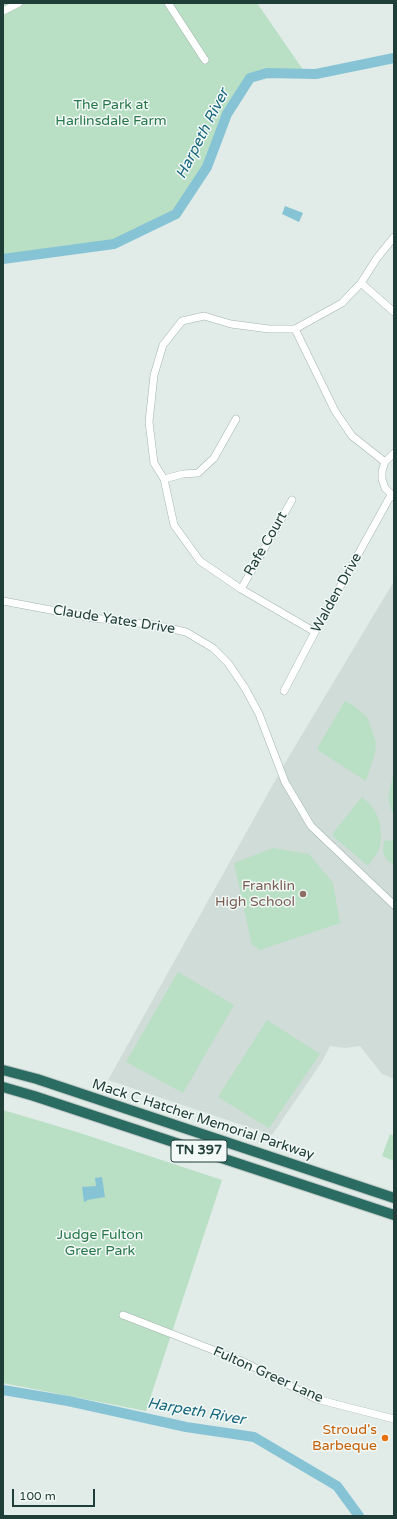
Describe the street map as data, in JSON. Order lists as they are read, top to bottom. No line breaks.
{"streets":{"highway":["Mack C Hatcher Memorial Parkway","TN 397"],"street":["Rafe Court","Walden Drive","Claude Yates Drive","Fulton Greer Lane"]},"water":["Harpeth River"],"parks":["The Park at Harlinsdale Farm","Judge Fulton Greer Park"],"places":["Franklin High School","Stroud's Barbeque"],"scale_bar":"100 m"}
